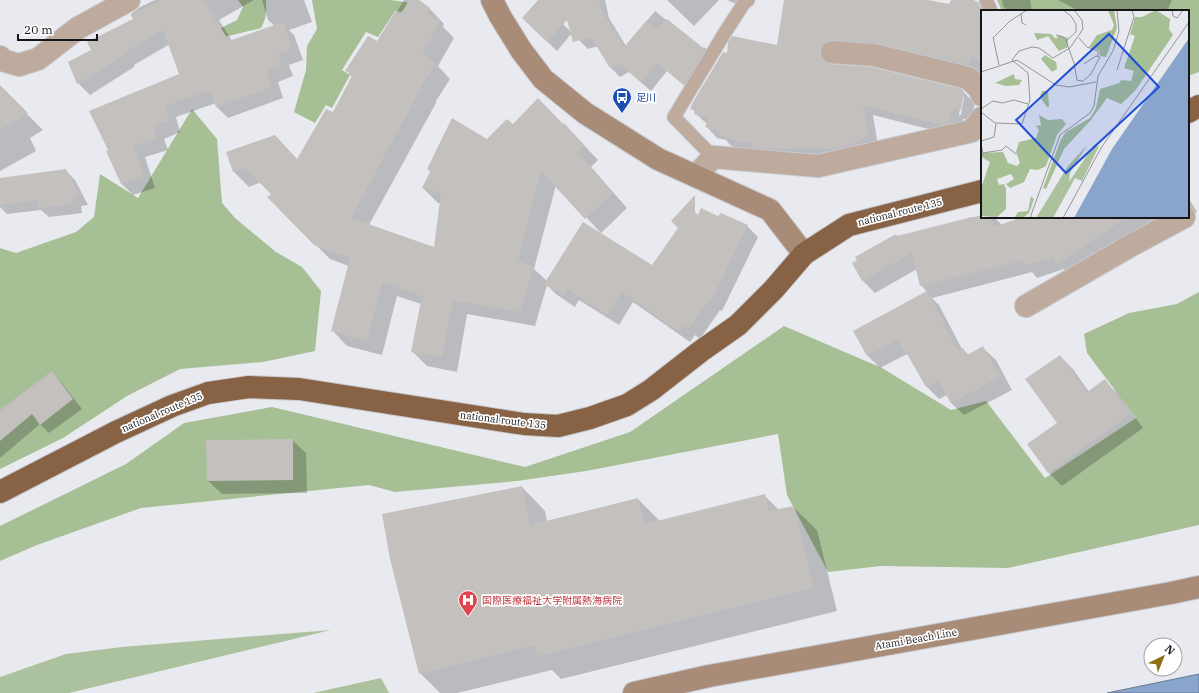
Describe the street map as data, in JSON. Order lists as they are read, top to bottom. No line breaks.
{"streets":{"highway":["national route 135"],"street":["Atami Beach Line"]},"places":{"bus stop":["足川"],"hospital":["国際医療福祉大学附属熱海病院"]},"scale_bar":"20 m","north":"top right"}
